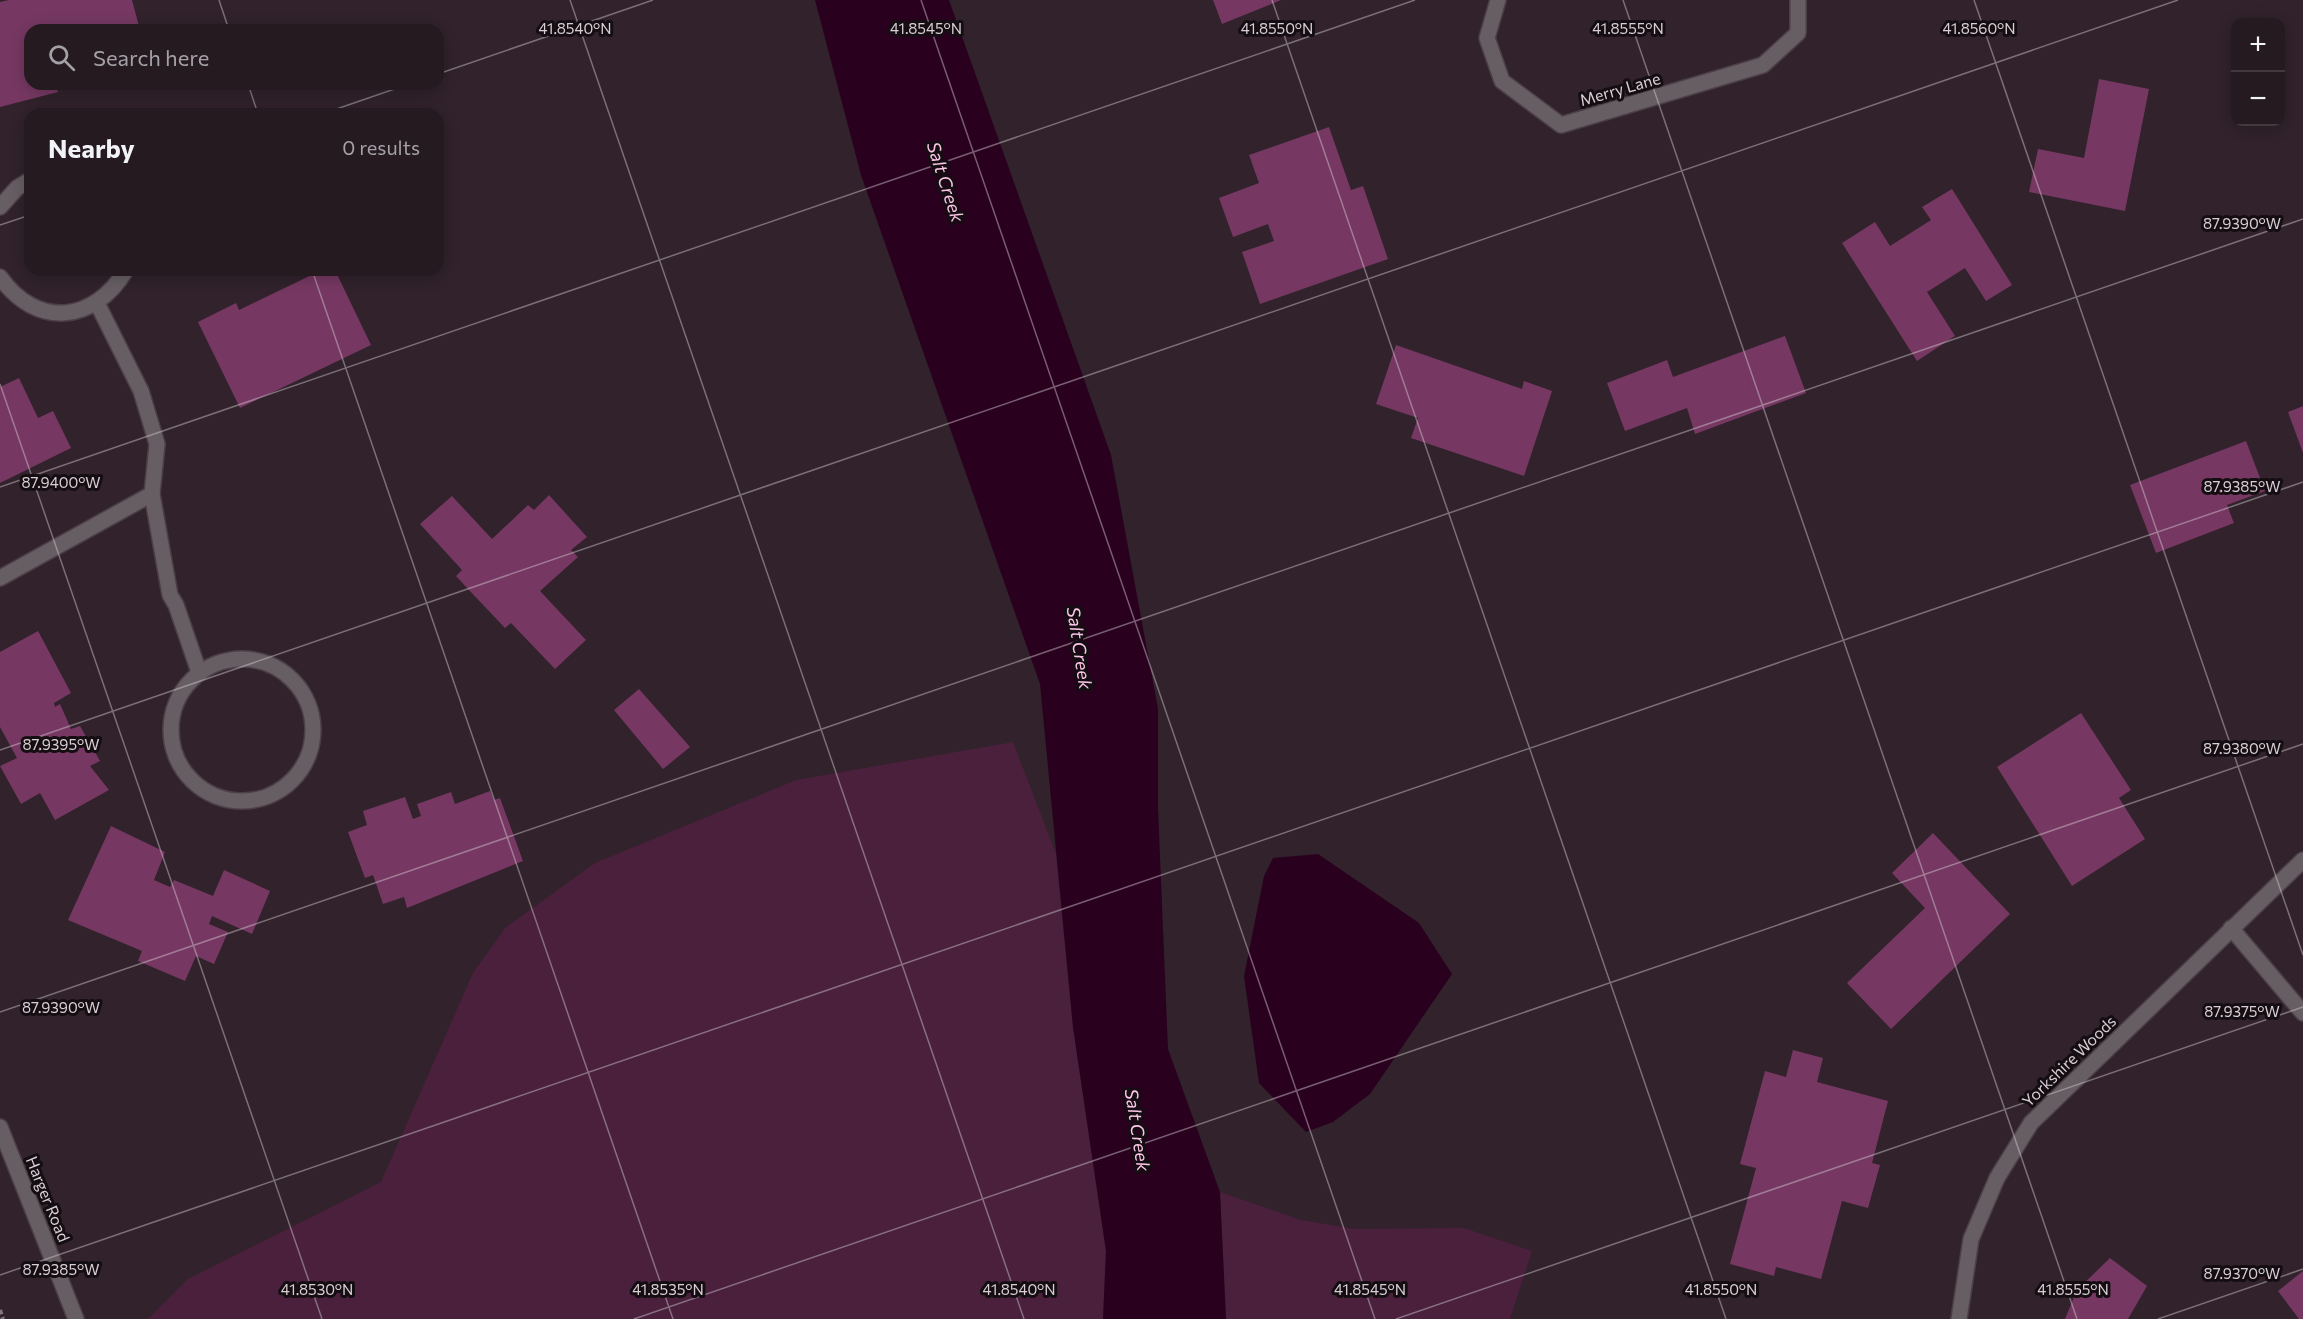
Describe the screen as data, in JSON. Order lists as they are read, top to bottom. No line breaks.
{"streets":{"street":["Merry Lane","Yorkshire Woods","Harger Road"]},"water":["Salt Creek"],"page":{"map_buttons":["+","−"],"search":"Search here","heading":["Nearby","0 results"]},"coordinates":["41.8555°N","41.8560°N","41.8540°N","41.8545°N","41.8550°N","87.9390°W","87.9400°W","87.9385°W","87.9395°W","87.9380°W","87.9375°W","87.9370°W","41.8530°N","41.8535°N"]}
